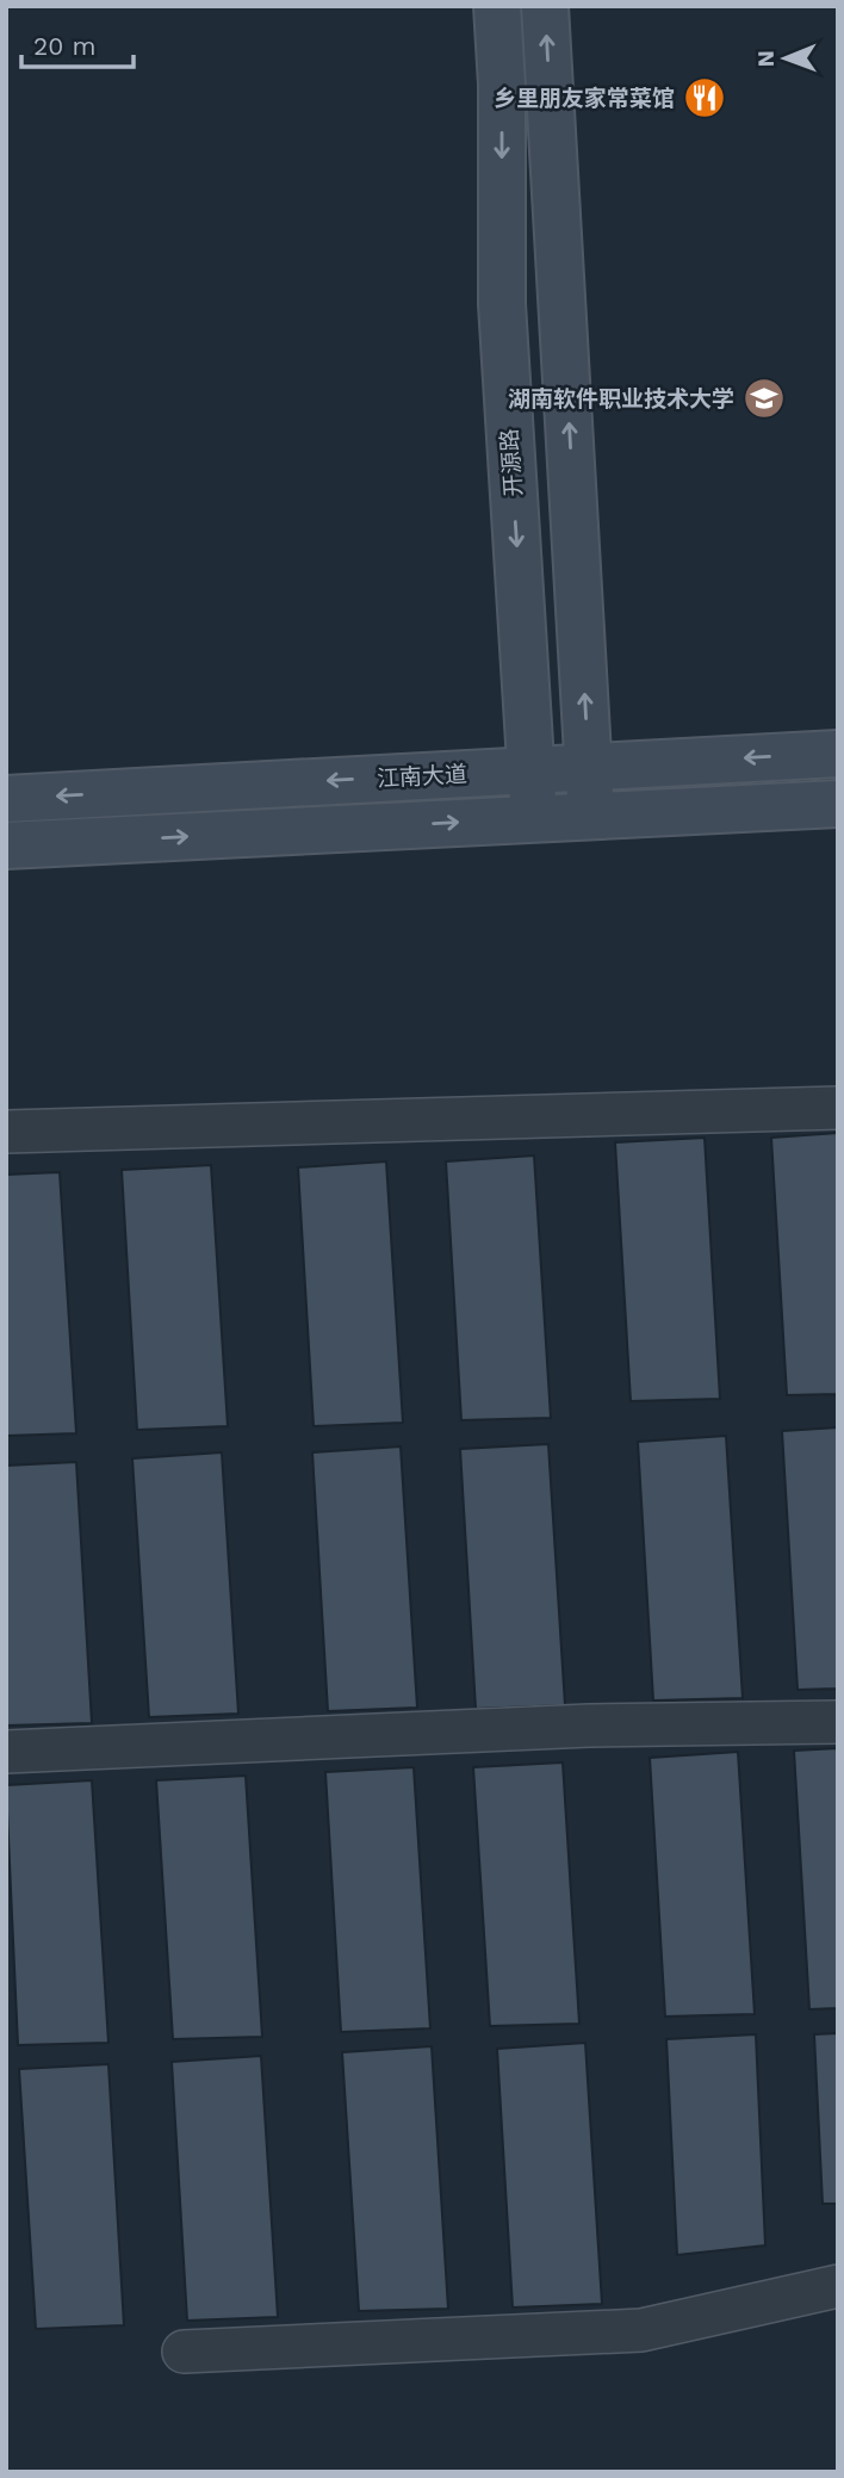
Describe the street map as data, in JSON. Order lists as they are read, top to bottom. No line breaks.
{"streets":{"main road":["开源路","江南大道"]},"crossings":[["开源路","江南大道"]],"places":{"restaurant":["乡里朋友家常菜馆"],"school or university":["湖南软件职业技术大学"]},"scale_bar":"20 m","north":"left"}
